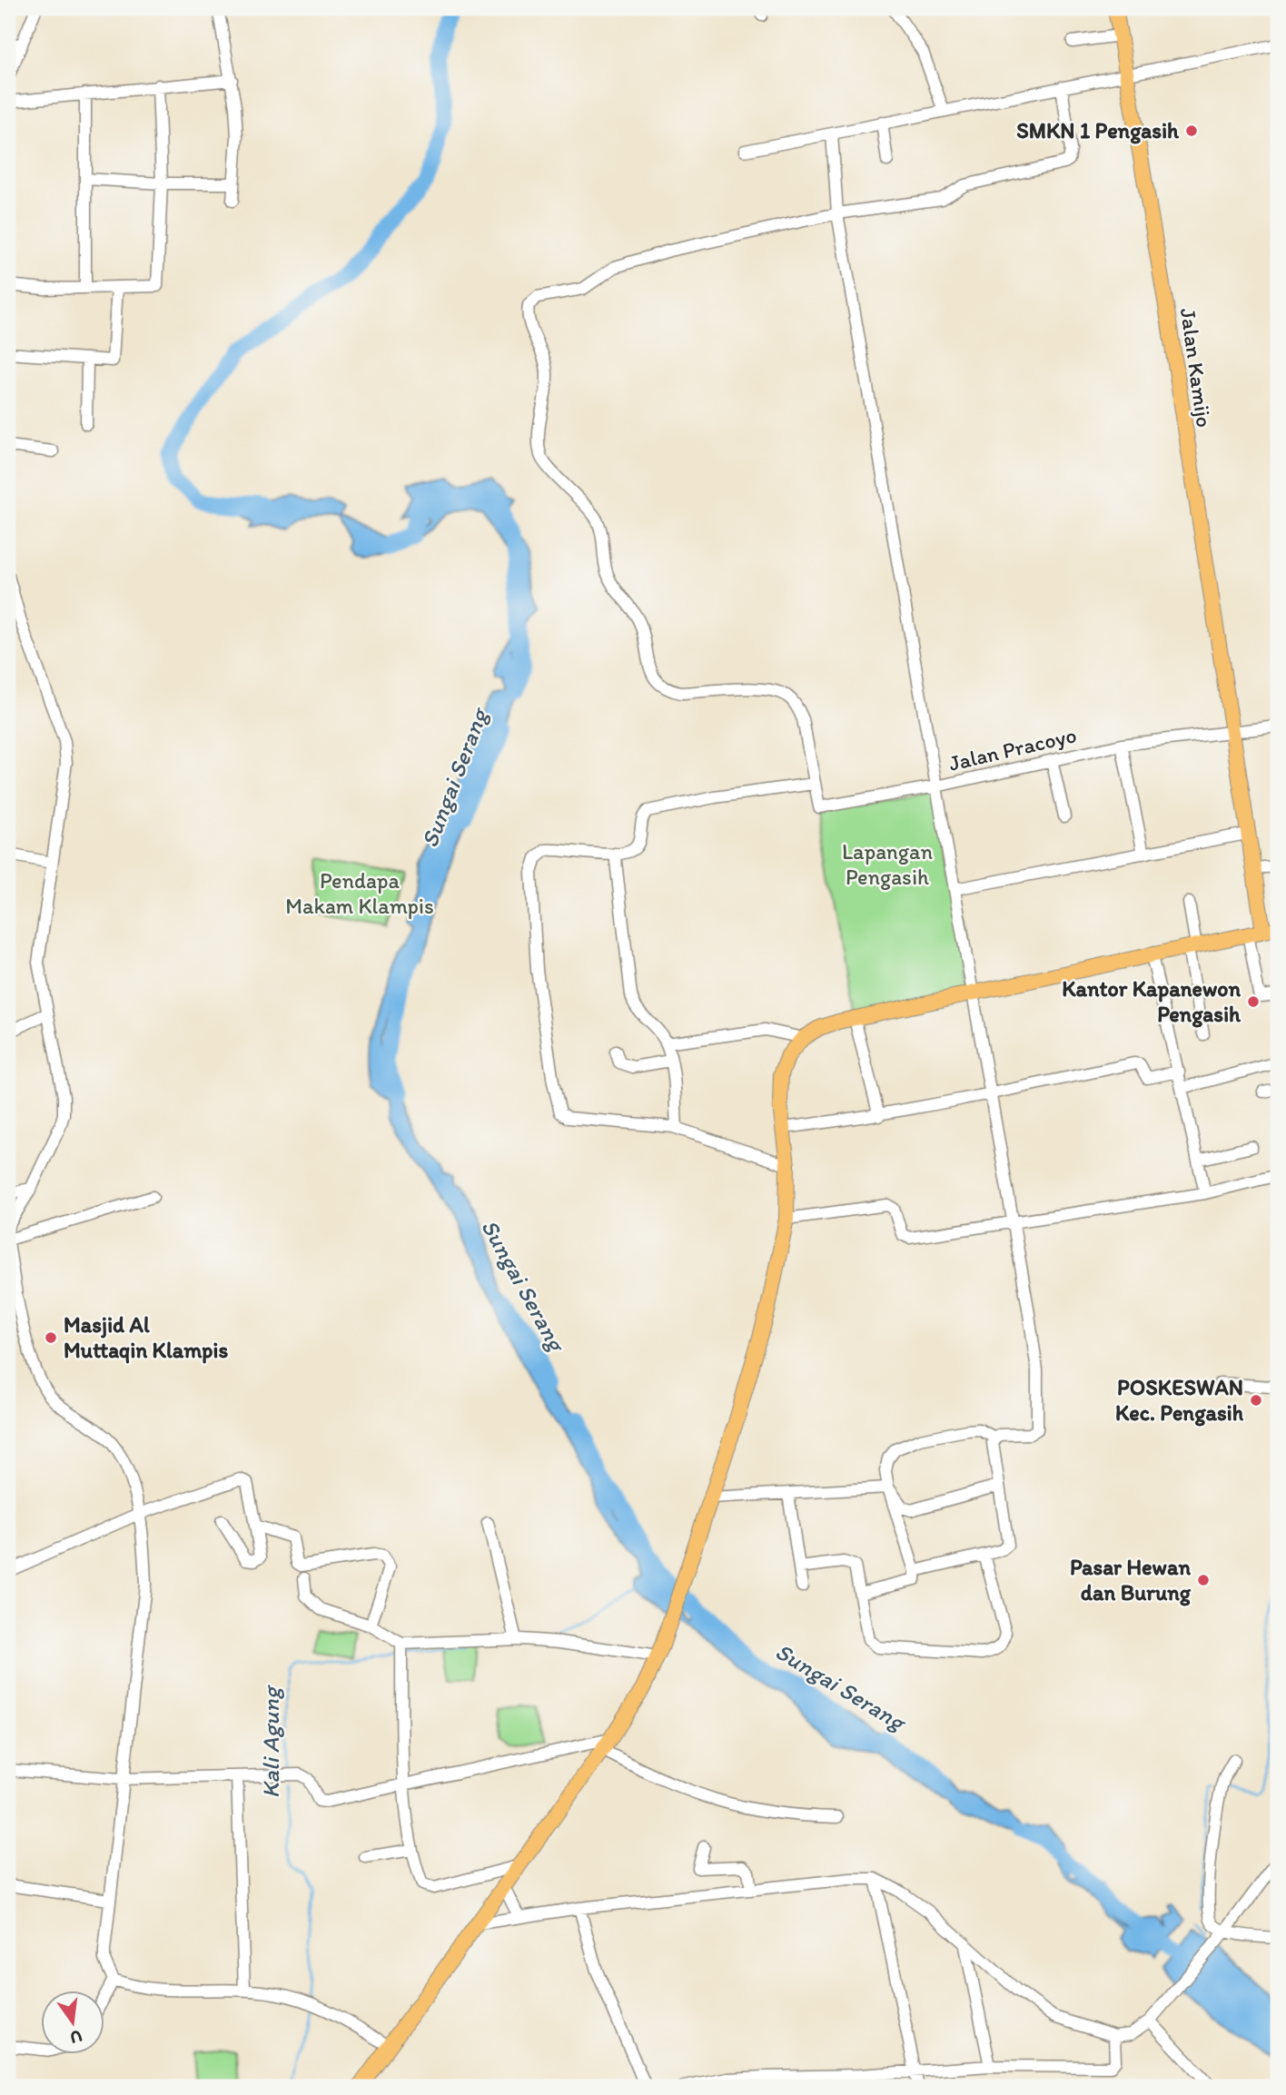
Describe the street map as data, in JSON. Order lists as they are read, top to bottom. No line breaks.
{"streets":{"main road":["Jalan Kamijo"],"street":["Jalan Pracoyo"]},"crossings":[["Jalan Kamijo","Jalan Pracoyo"]],"water":["Sungai Serang","Kali Agung"],"parks":["Lapangan Pengasih","Pendapa Makam Klampis"],"places":["SMKN 1 Pengasih","Kantor Kapanewon Pengasih","Masjid Al Muttaqin Klampis","POSKESWAN Kec. Pengasih","Pasar Hewan dan Burung"],"north":"bottom"}
